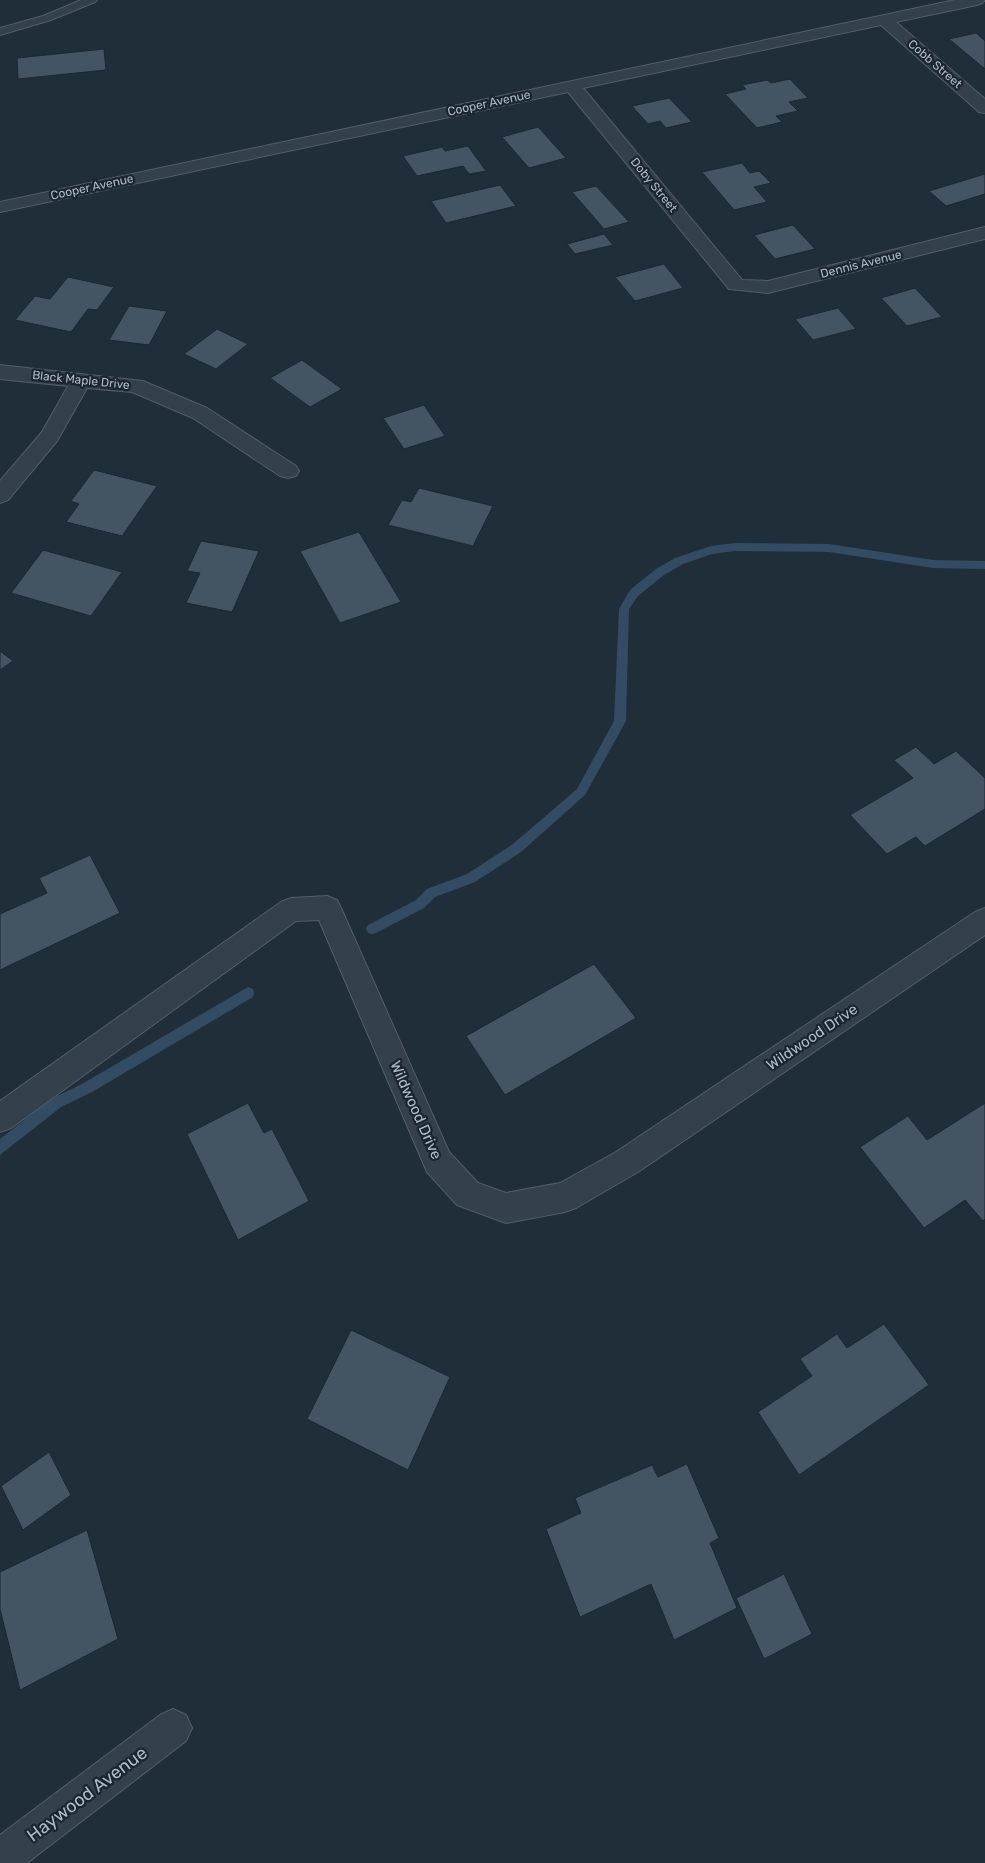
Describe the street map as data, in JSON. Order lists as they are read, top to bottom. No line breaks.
{"streets":{"street":["Cobb Street","Cooper Avenue","Doby Street","Dennis Avenue","Black Maple Drive","Wildwood Drive","Haywood Avenue"]},"crossings":[["Cobb Street","Cooper Avenue"],["Cooper Avenue","Doby Street"],["Doby Street","Dennis Avenue"]]}
